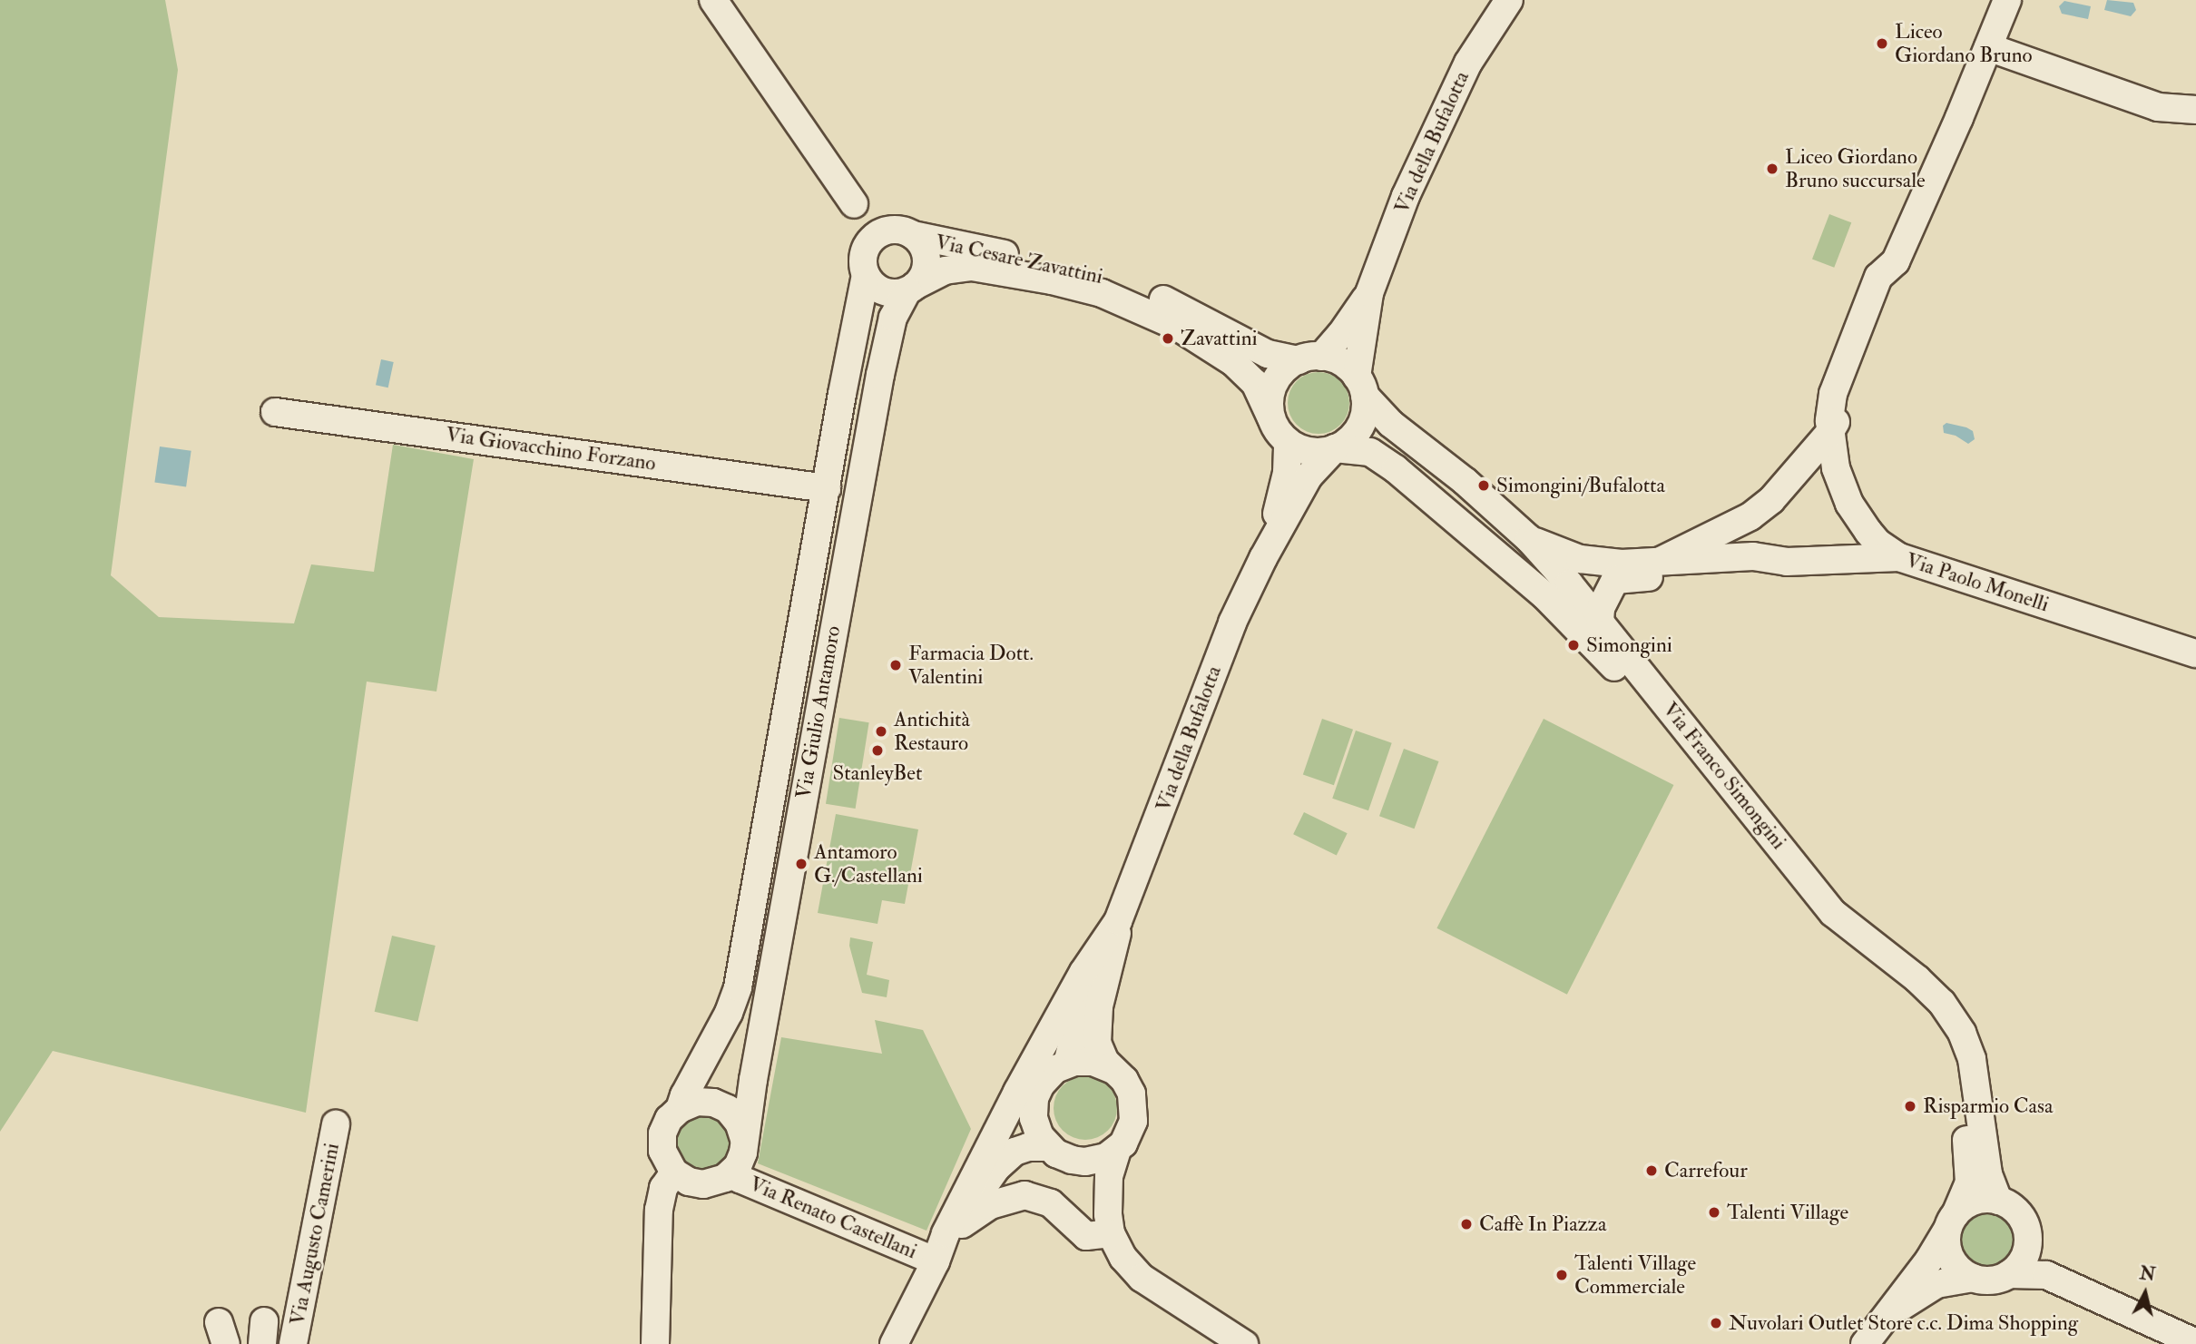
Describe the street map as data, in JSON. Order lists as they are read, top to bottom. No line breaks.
{"streets":{"street":["Via della Bufalotta","Via Cesare Zavattini","Via Giovacchino Forzano","Via Paolo Monelli","Via Giulio Antamoro","Via Franco Simongini","Via Renato Castellani","Via Augusto Camerini"]},"crossings":[["Via della Bufalotta","Via Cesare Zavattini"],["Via della Bufalotta","Via Franco Simongini"],["Via della Bufalotta","Via Renato Castellani"],["Via Cesare Zavattini","Via Giulio Antamoro"],["Via Cesare Zavattini","Via Franco Simongini"],["Via Giovacchino Forzano","Via Giulio Antamoro"],["Via Giulio Antamoro","Via Renato Castellani"]],"places":["Liceo Giordano Bruno","Liceo Giordano Bruno succursale","Zavattini","Simongini/Bufalotta","Simongini","Farmacia Dott. Valentini","Antichità Restauro","StanleyBet","Antamoro G./Castellani","Risparmio Casa","Carrefour","Talenti Village","Caffè In Piazza","Talenti Village Commerciale","Nuvolari Outlet Store c.c. Dima Shopping"],"north":"top"}
